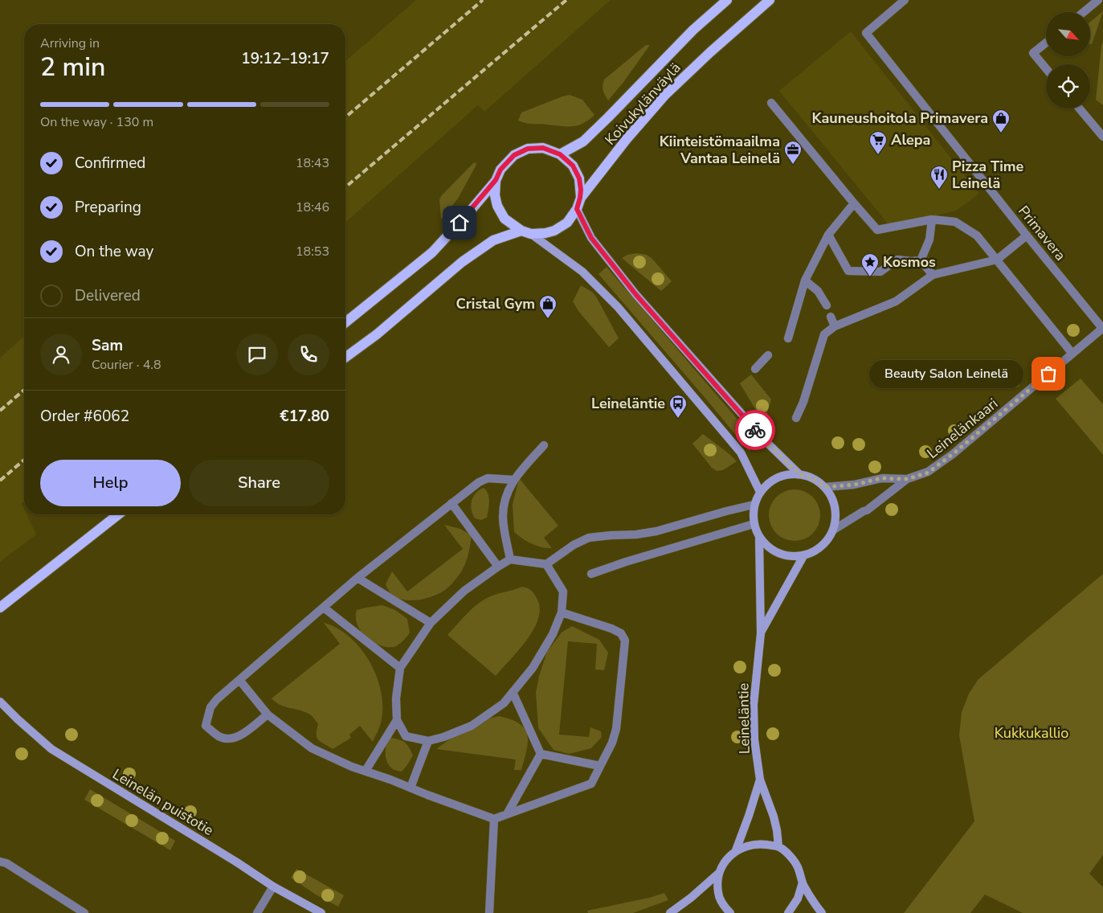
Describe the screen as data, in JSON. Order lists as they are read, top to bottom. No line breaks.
{"streets":{"main road":["Koivukylänväylä","Leineläntie","Leinelän puistotie"],"street":["Primavera","Leinelänkaari"]},"crossings":[["Primavera","Leinelänkaari"],["Leinelänkaari","Leineläntie"]],"parks":["Kukkukallio"],"places":{"shop":["Kauneushoitola Primavera","Cristal Gym"],"supermarket":["Alepa"],"office":["Kiinteistömaailma Vantaa Leinelä"],"restaurant":["Pizza Time Leinelä"],"place":["Kosmos"],"other":["Beauty Salon Leinelä"],"bus stop":["Leineläntie"]},"north":"bottom right","page":{"heading":["2 min","Arriving in","19:12–19:17"],"panel":["Sam","Courier · 4.8","Order #6062","€17.80"],"bar":"On the way · 130 m","list":[["Confirmed","18:43"],["Preparing","18:46"],["On the way","18:53"],"Delivered"],"bubble":"Beauty Salon Leinelä","buttons":["Help","Share"]}}
